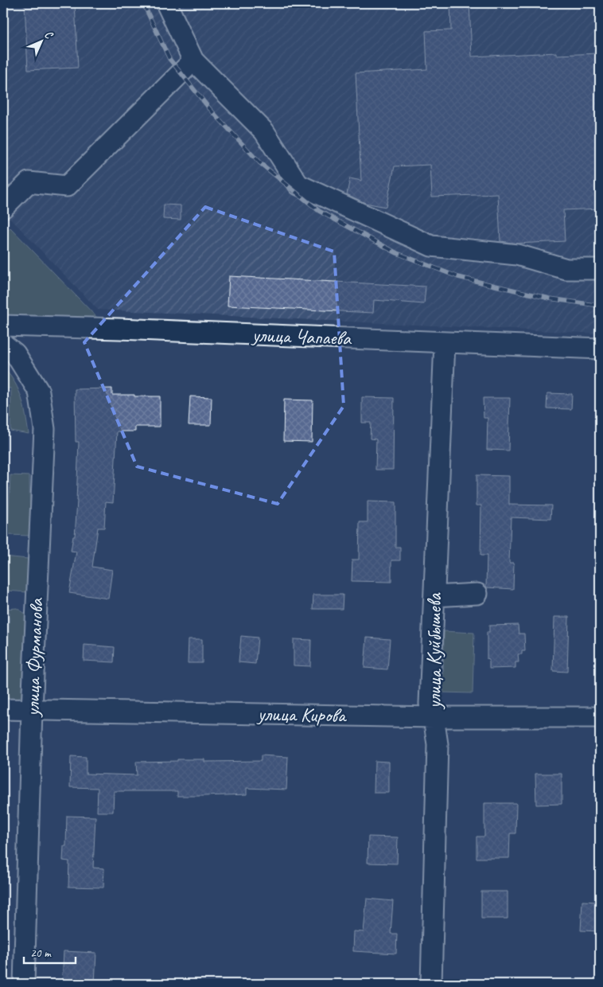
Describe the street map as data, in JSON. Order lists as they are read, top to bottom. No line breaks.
{"streets":{"street":["улица Чапаева","улица Куйбышева","улица Фурманова","улица Кирова"]},"crossings":[["улица Чапаева","улица Куйбышева"],["улица Куйбышева","улица Кирова"],["улица Фурманова","улица Кирова"]],"scale_bar":"20 m","north":"top right"}
